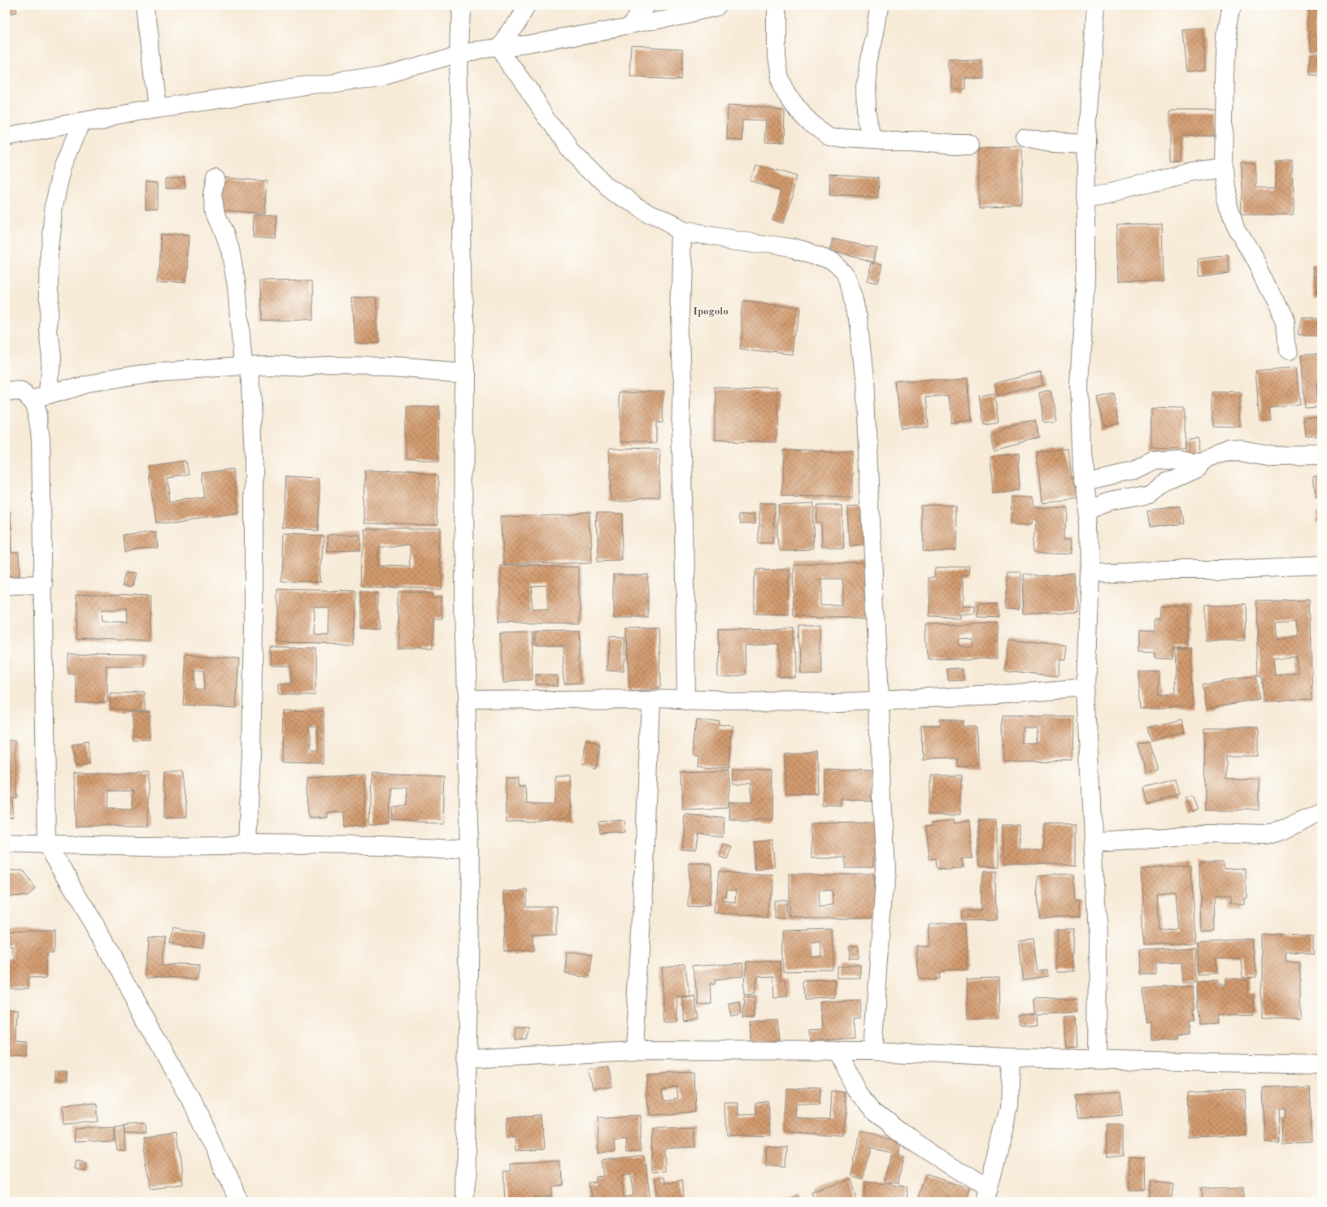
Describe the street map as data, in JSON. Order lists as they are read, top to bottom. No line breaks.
{"districts":["Ipogolo"]}
